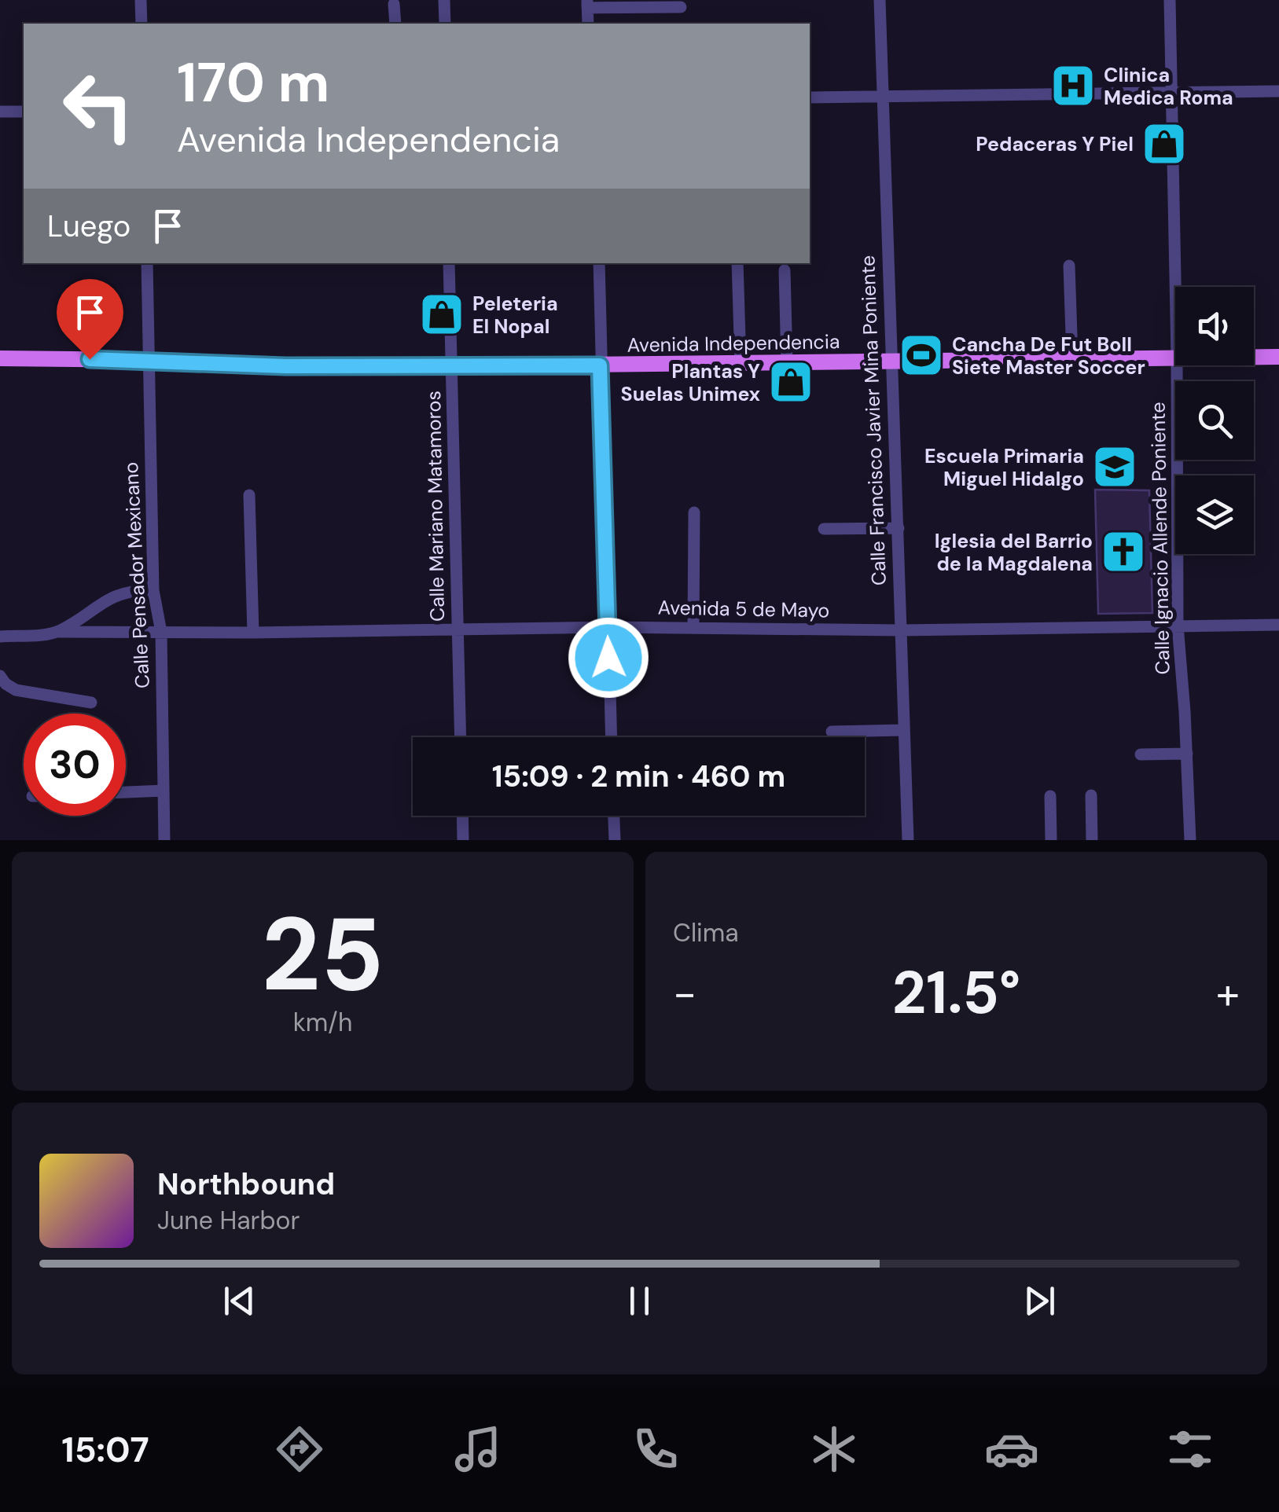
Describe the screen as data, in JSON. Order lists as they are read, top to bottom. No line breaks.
{"streets":{"main road":["Avenida Independencia"],"street":["Calle Francisco Javier Mina Poniente","Calle Mariano Matamoros","Calle Ignacio Allende Poniente","Calle Pensador Mexicano","Avenida 5 de Mayo"]},"crossings":[["Avenida Independencia","Calle Francisco Javier Mina Poniente"],["Avenida Independencia","Calle Mariano Matamoros"],["Avenida Independencia","Calle Pensador Mexicano"],["Calle Francisco Javier Mina Poniente","Avenida 5 de Mayo"],["Calle Mariano Matamoros","Avenida 5 de Mayo"],["Calle Ignacio Allende Poniente","Avenida 5 de Mayo"],["Calle Pensador Mexicano","Avenida 5 de Mayo"]],"places":{"hospital":["Clinica Medica Roma"],"shop":["Pedaceras Y Piel","Peleteria El Nopal","Plantas Y Suelas Unimex"],"sports":["Cancha De Fut Boll Siete Master Soccer"],"school or university":["Escuela Primaria Miguel Hidalgo"],"church":["Iglesia del Barrio de la Magdalena"]},"page":{"turn":["170 m","Avenida Independencia"],"then":"Luego","limit":"30","trip":"15:09 · 2 min · 460 m","tile":[["25","km/h"],"Clima"],"heat":["−","21.5°","+"],"song":["Northbound","June Harbor"],"tabs":"15:07"}}
